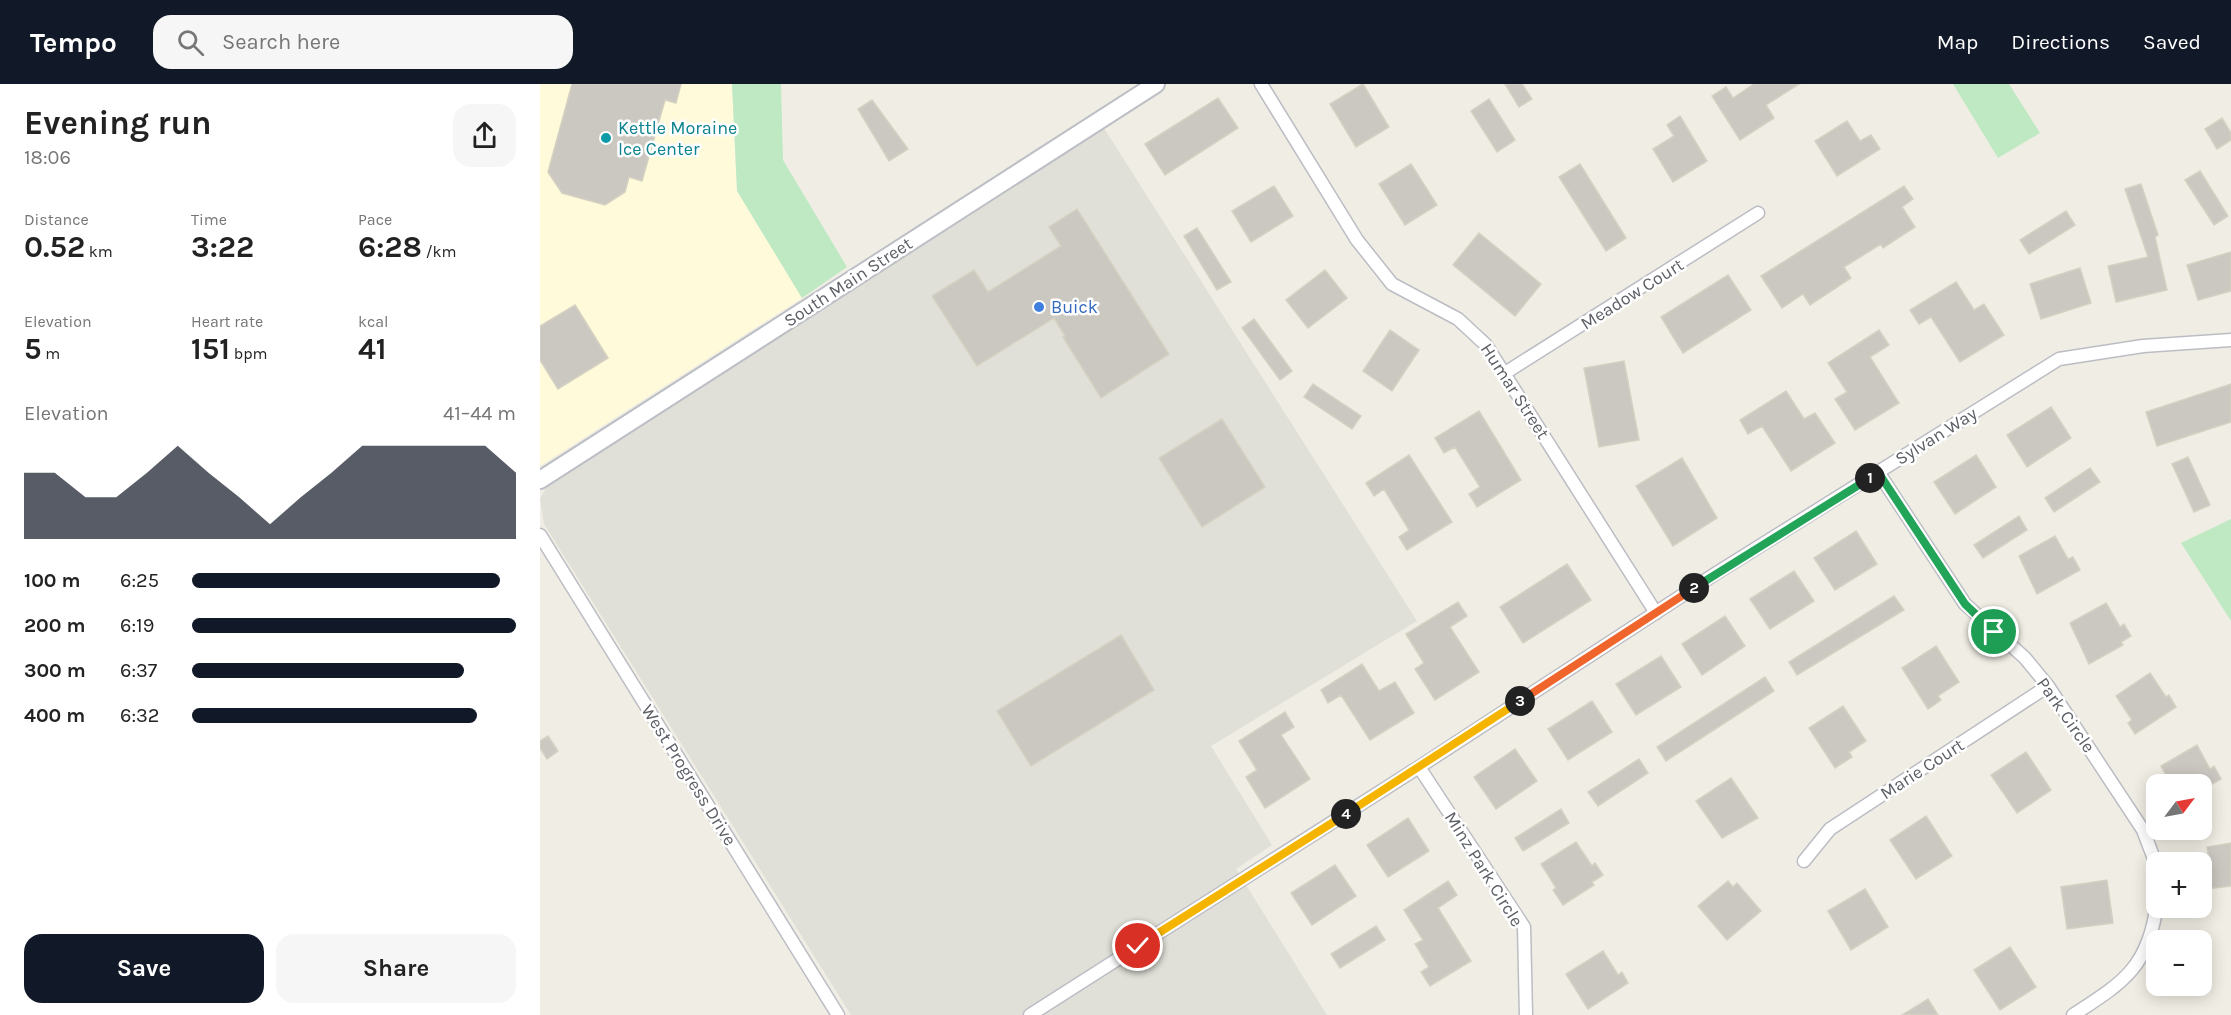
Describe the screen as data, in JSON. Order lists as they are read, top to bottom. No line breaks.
{"streets":{"main road":["South Main Street"],"street":["Meadow Court","Humar Street","Sylvan Way","Park Circle","Marie Court","West Progress Drive","Minz Park Circle"]},"crossings":[["Meadow Court","Humar Street"],["Humar Street","Sylvan Way"],["Sylvan Way","Park Circle"],["Sylvan Way","Minz Park Circle"],["Park Circle","Marie Court"]],"places":["Kettle Moraine Ice Center","Buick"],"north":"top right","page":{"header":"Tempo","search":"Search here","nav":["Map","Directions","Saved"],"heading":["Evening run","18:06"],"stats":[["Distance","0.52 km"],["Time","3:22"],["Pace","6:28 /km"],["Elevation","5 m"],["Heart rate","151 bpm"],["kcal","41"]],"chart":["Elevation","41–44 m"],"pins":["1","2","3","4"],"list":[{"name":"100 m","note":"6:25"},{"name":"200 m","note":"6:19"},{"name":"300 m","note":"6:37"},{"name":"400 m","note":"6:32"}],"map_buttons":["+","−"],"buttons":["Save","Share"]}}
